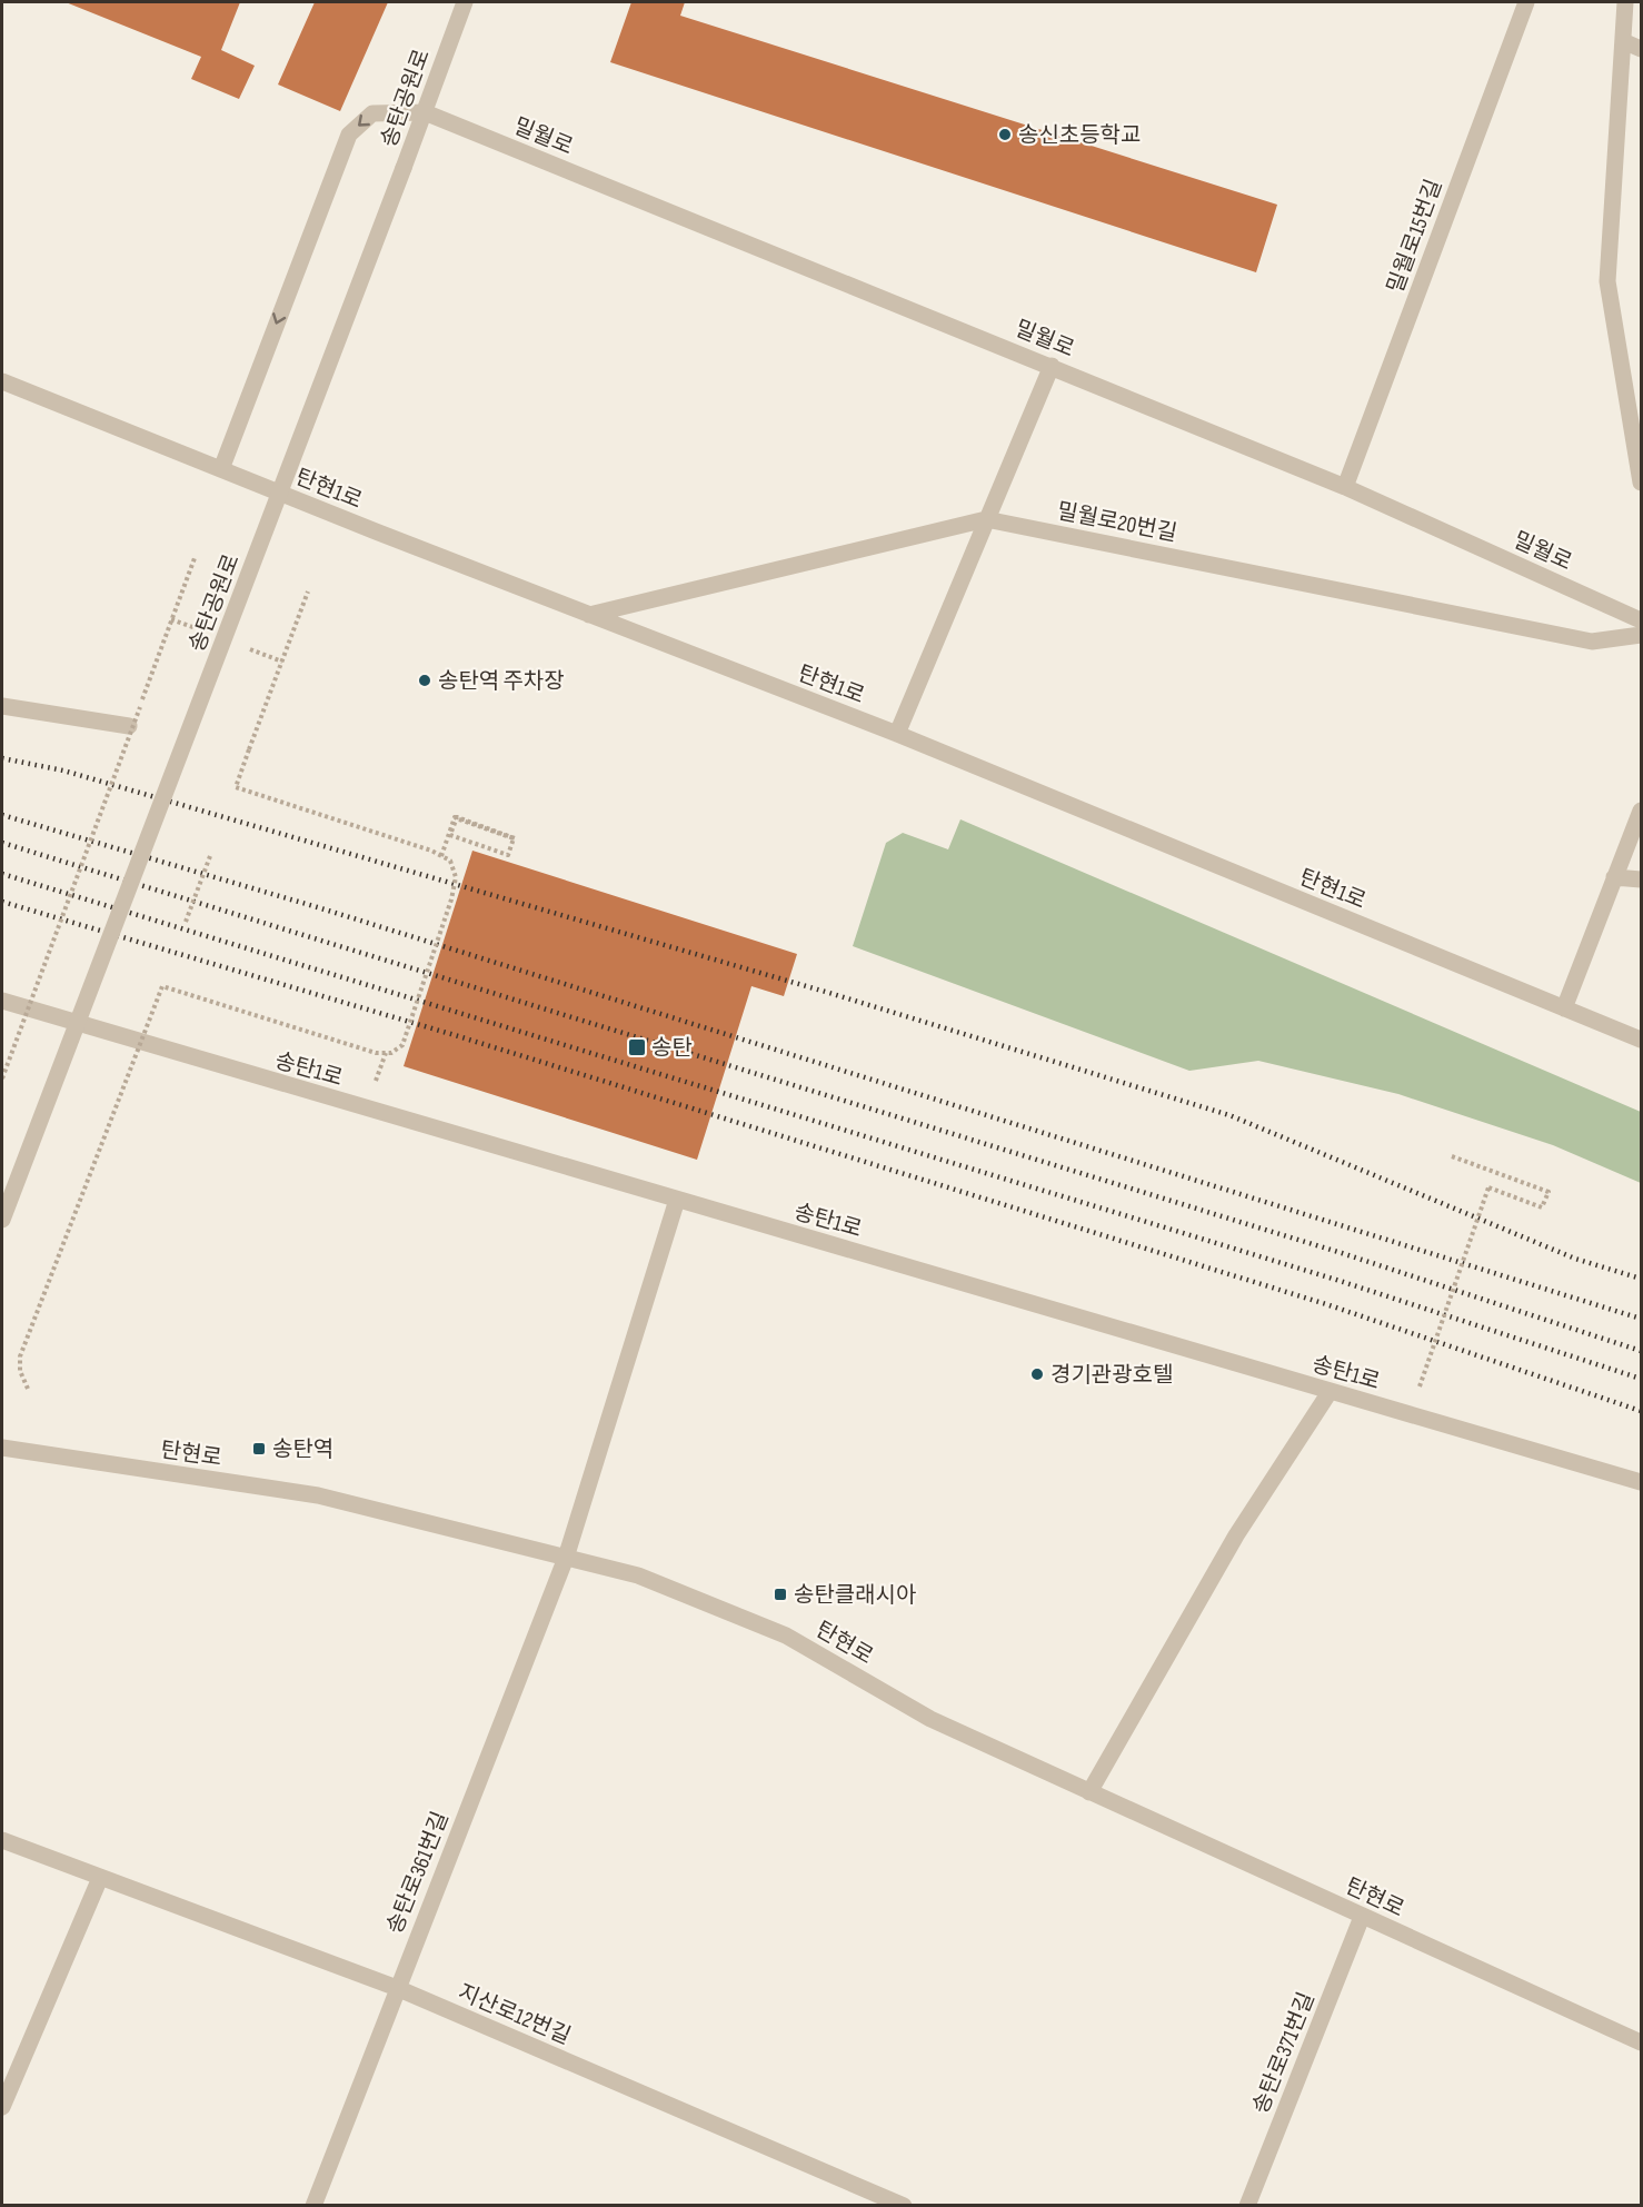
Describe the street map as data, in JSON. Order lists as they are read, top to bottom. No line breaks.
{"streets":{"street":["송탄공원로","밀월로","밀월로15번길","탄현1로","밀월로20번길","송탄1로","탄현로","송탄로361번길","지산로12번길","송탄로371번길"]},"crossings":[["송탄공원로","밀월로"],["밀월로","밀월로15번길"],["탄현1로","밀월로20번길"],["탄현로","송탄로361번길"],["탄현로","송탄로371번길"],["송탄로361번길","지산로12번길"]],"places":{"other":["송신초등학교","송탄역 주차장","경기관광호텔"],"transit":["송탄","송탄역","송탄클래시아"]}}
